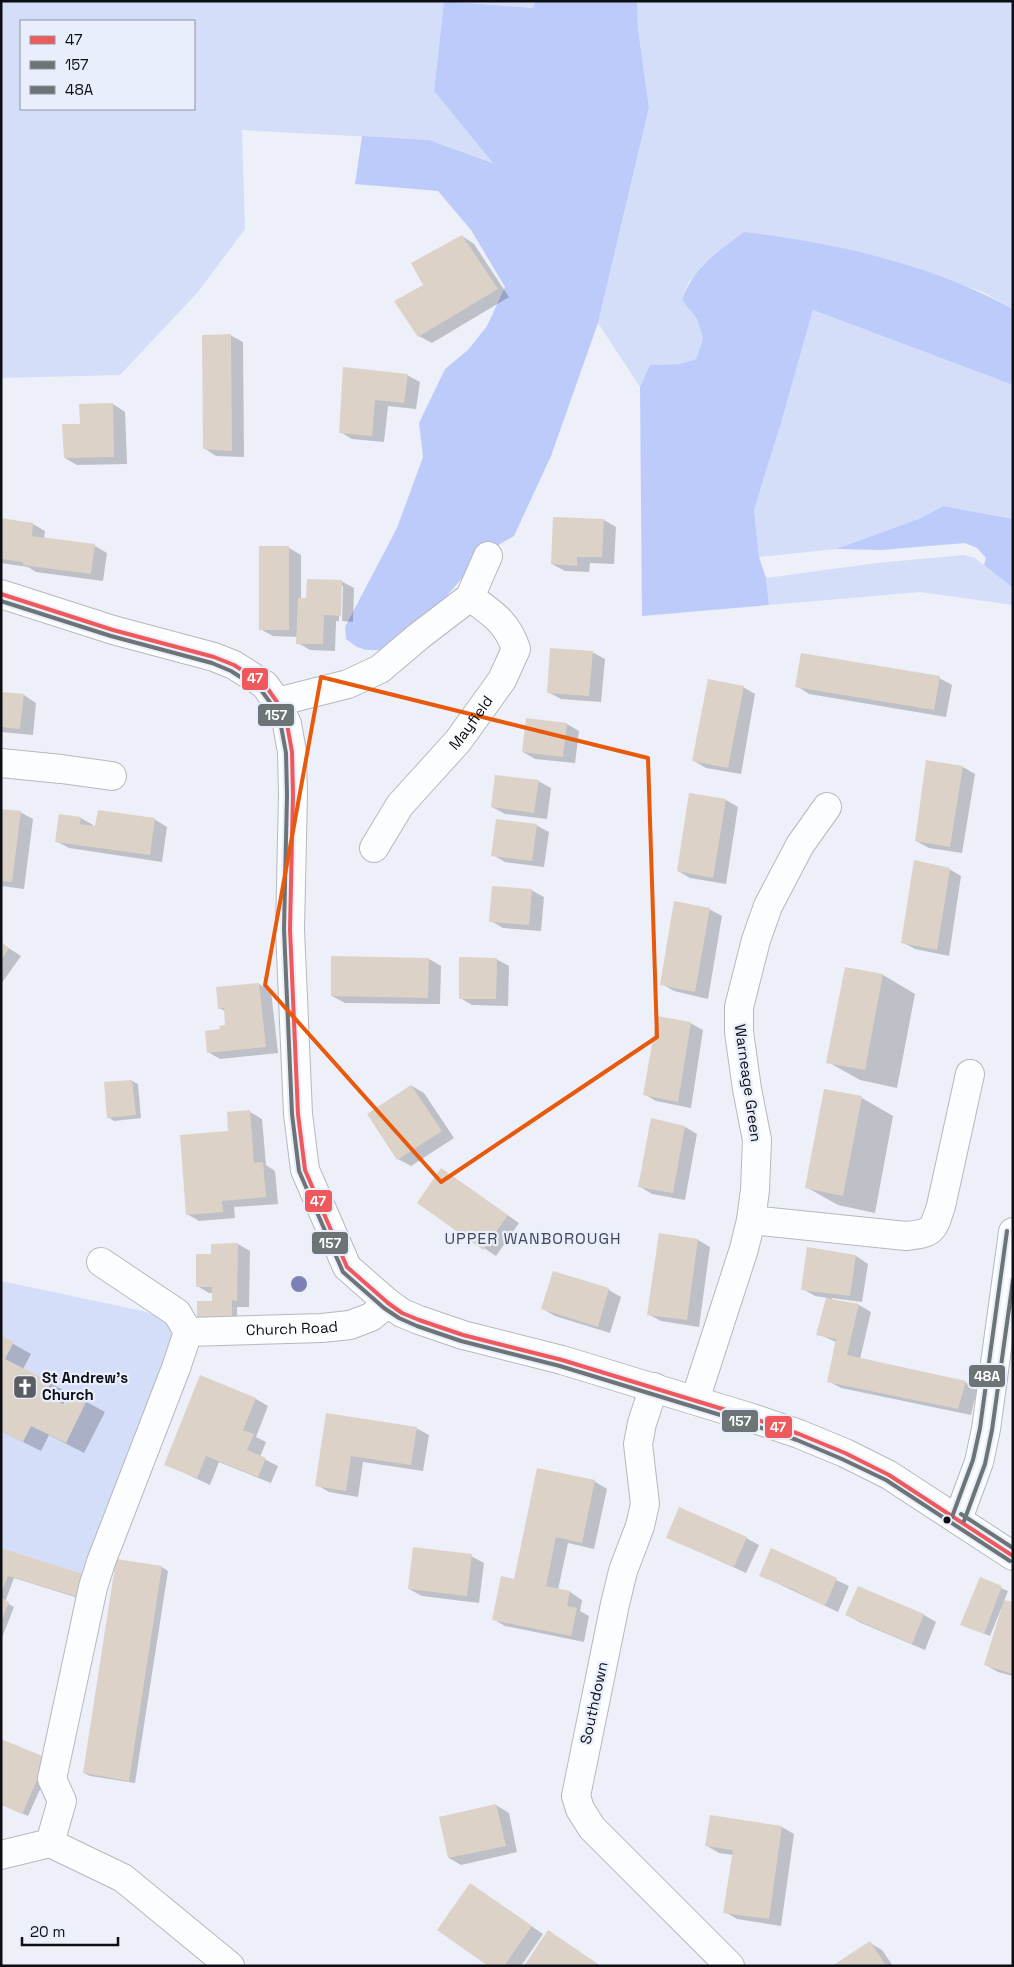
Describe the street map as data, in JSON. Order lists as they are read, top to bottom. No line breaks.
{"streets":{"street":["Mayfield","Warneage Green","Church Road","Southdown"]},"districts":["UPPER WANBOROUGH"],"places":{"church":["St Andrew's Church"]},"lines":["transit line 47","transit line 157","transit line 48A"],"legend":["47","157","48A"],"scale_bar":"20 m"}
